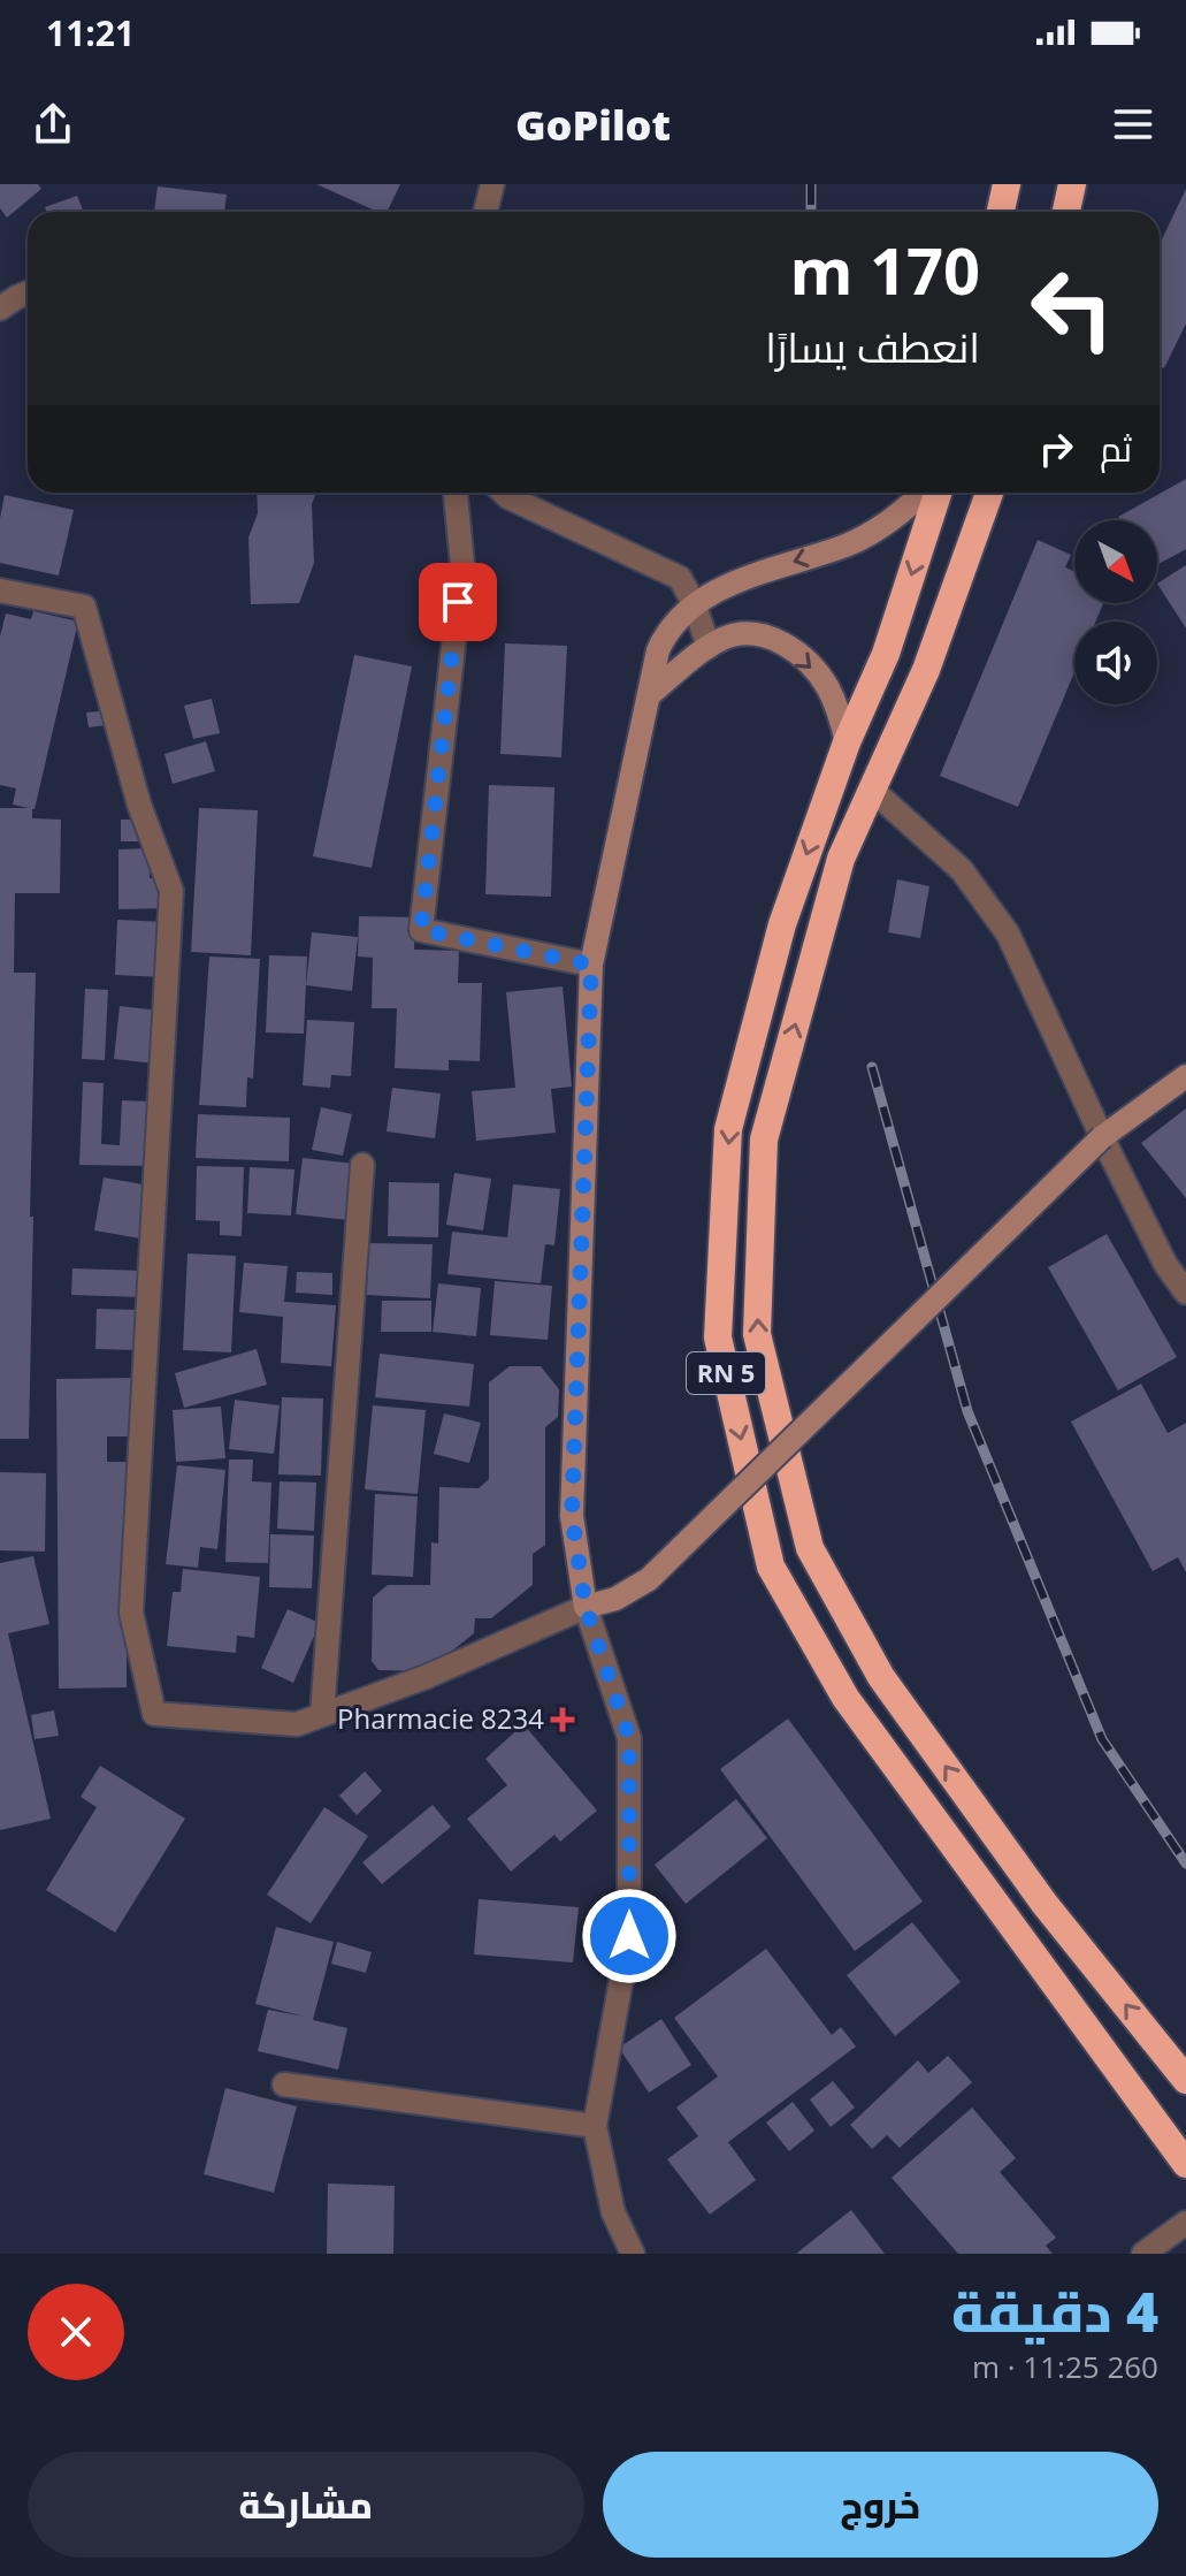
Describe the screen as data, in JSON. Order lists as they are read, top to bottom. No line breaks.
{"streets":{"highway":["RN 5"]},"places":{"health":["Pharmacie 8234"]},"north":"bottom right","page":{"status":"11:21","header":"GoPilot","turn":["170 m","انعطف يسارًا"],"then":"ثم","heading":["4 دقيقة","260 m · 11:25"],"buttons":["خروج","مشاركة"]}}
